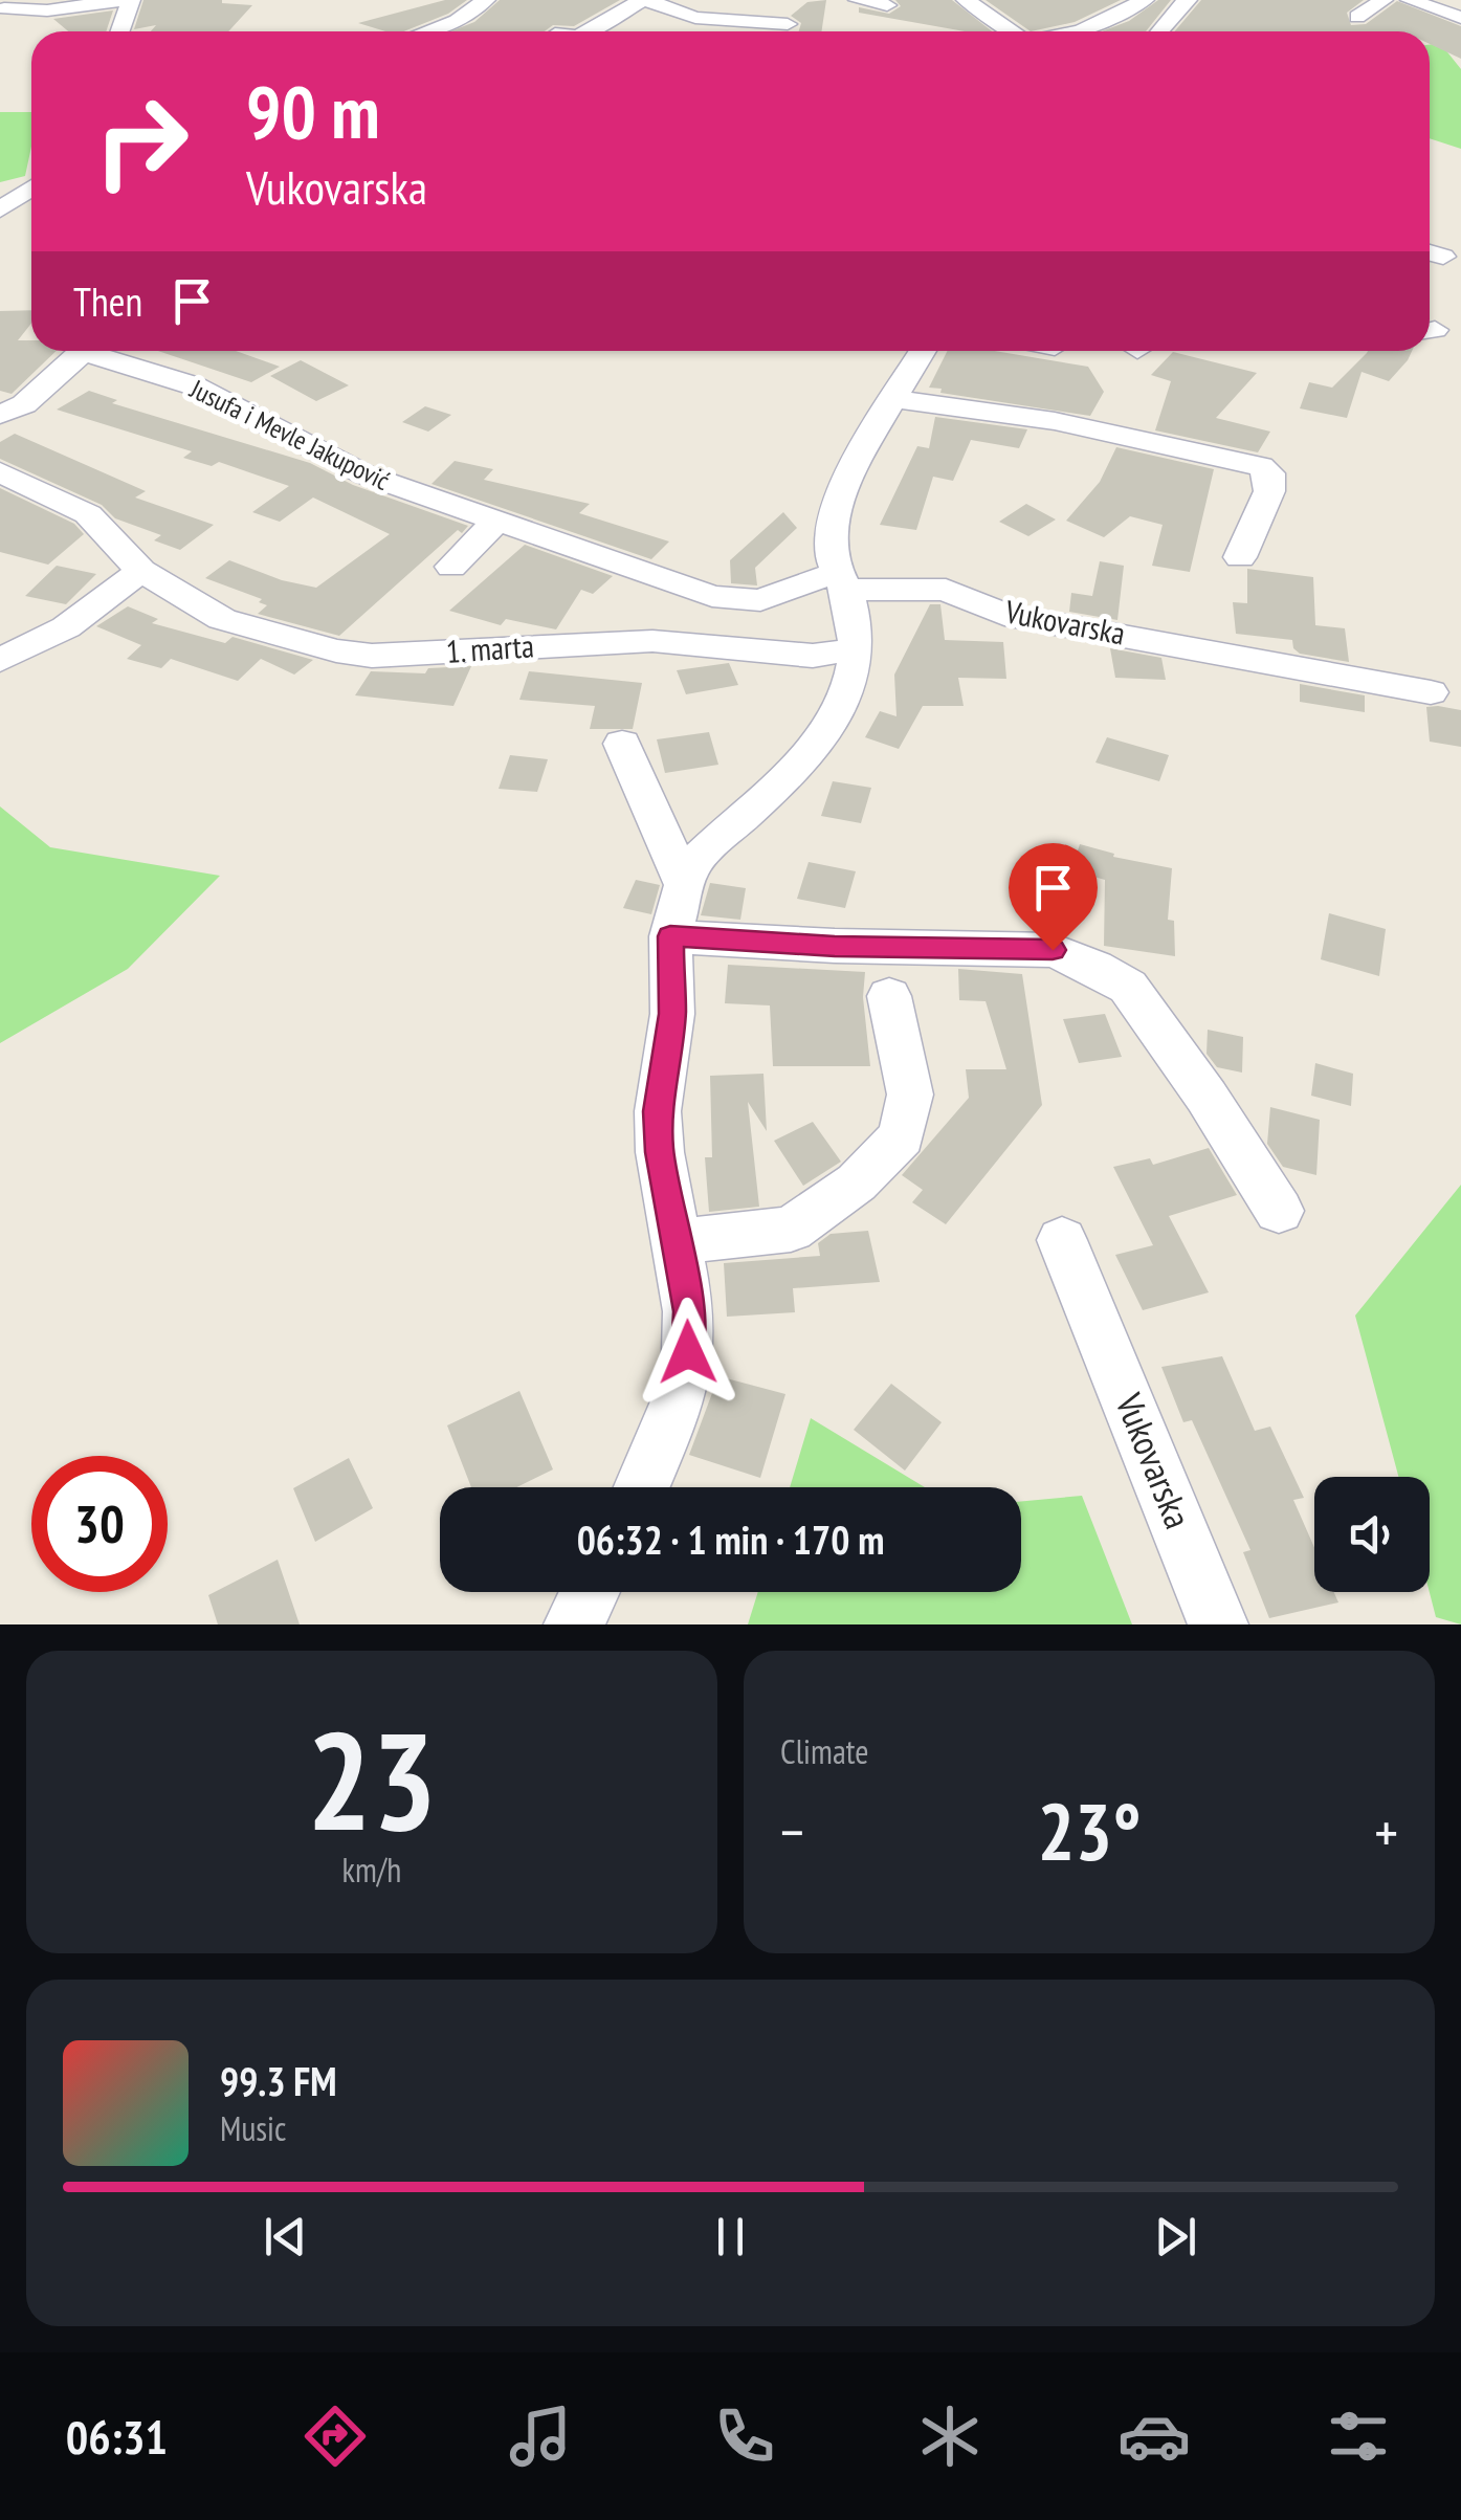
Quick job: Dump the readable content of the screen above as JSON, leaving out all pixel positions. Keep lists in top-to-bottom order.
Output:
{
  "streets": {
    "street": ["Jusufa i Mevle Jakupović", "Vukovarska", "1. marta"]
  },
  "crossings": [
    ["Jusufa i Mevle Jakupović", "Vukovarska"]
  ],
  "page": {
    "turn": ["90 m", "Vukovarska"],
    "then": "Then",
    "limit": "30",
    "trip": "06:32 · 1 min · 170 m",
    "tile": [
      ["23", "km/h"],
      "Climate"
    ],
    "heat": ["−", "23°", "+"],
    "song": ["99.3 FM", "Music"],
    "tabs": "06:31"
  }
}
